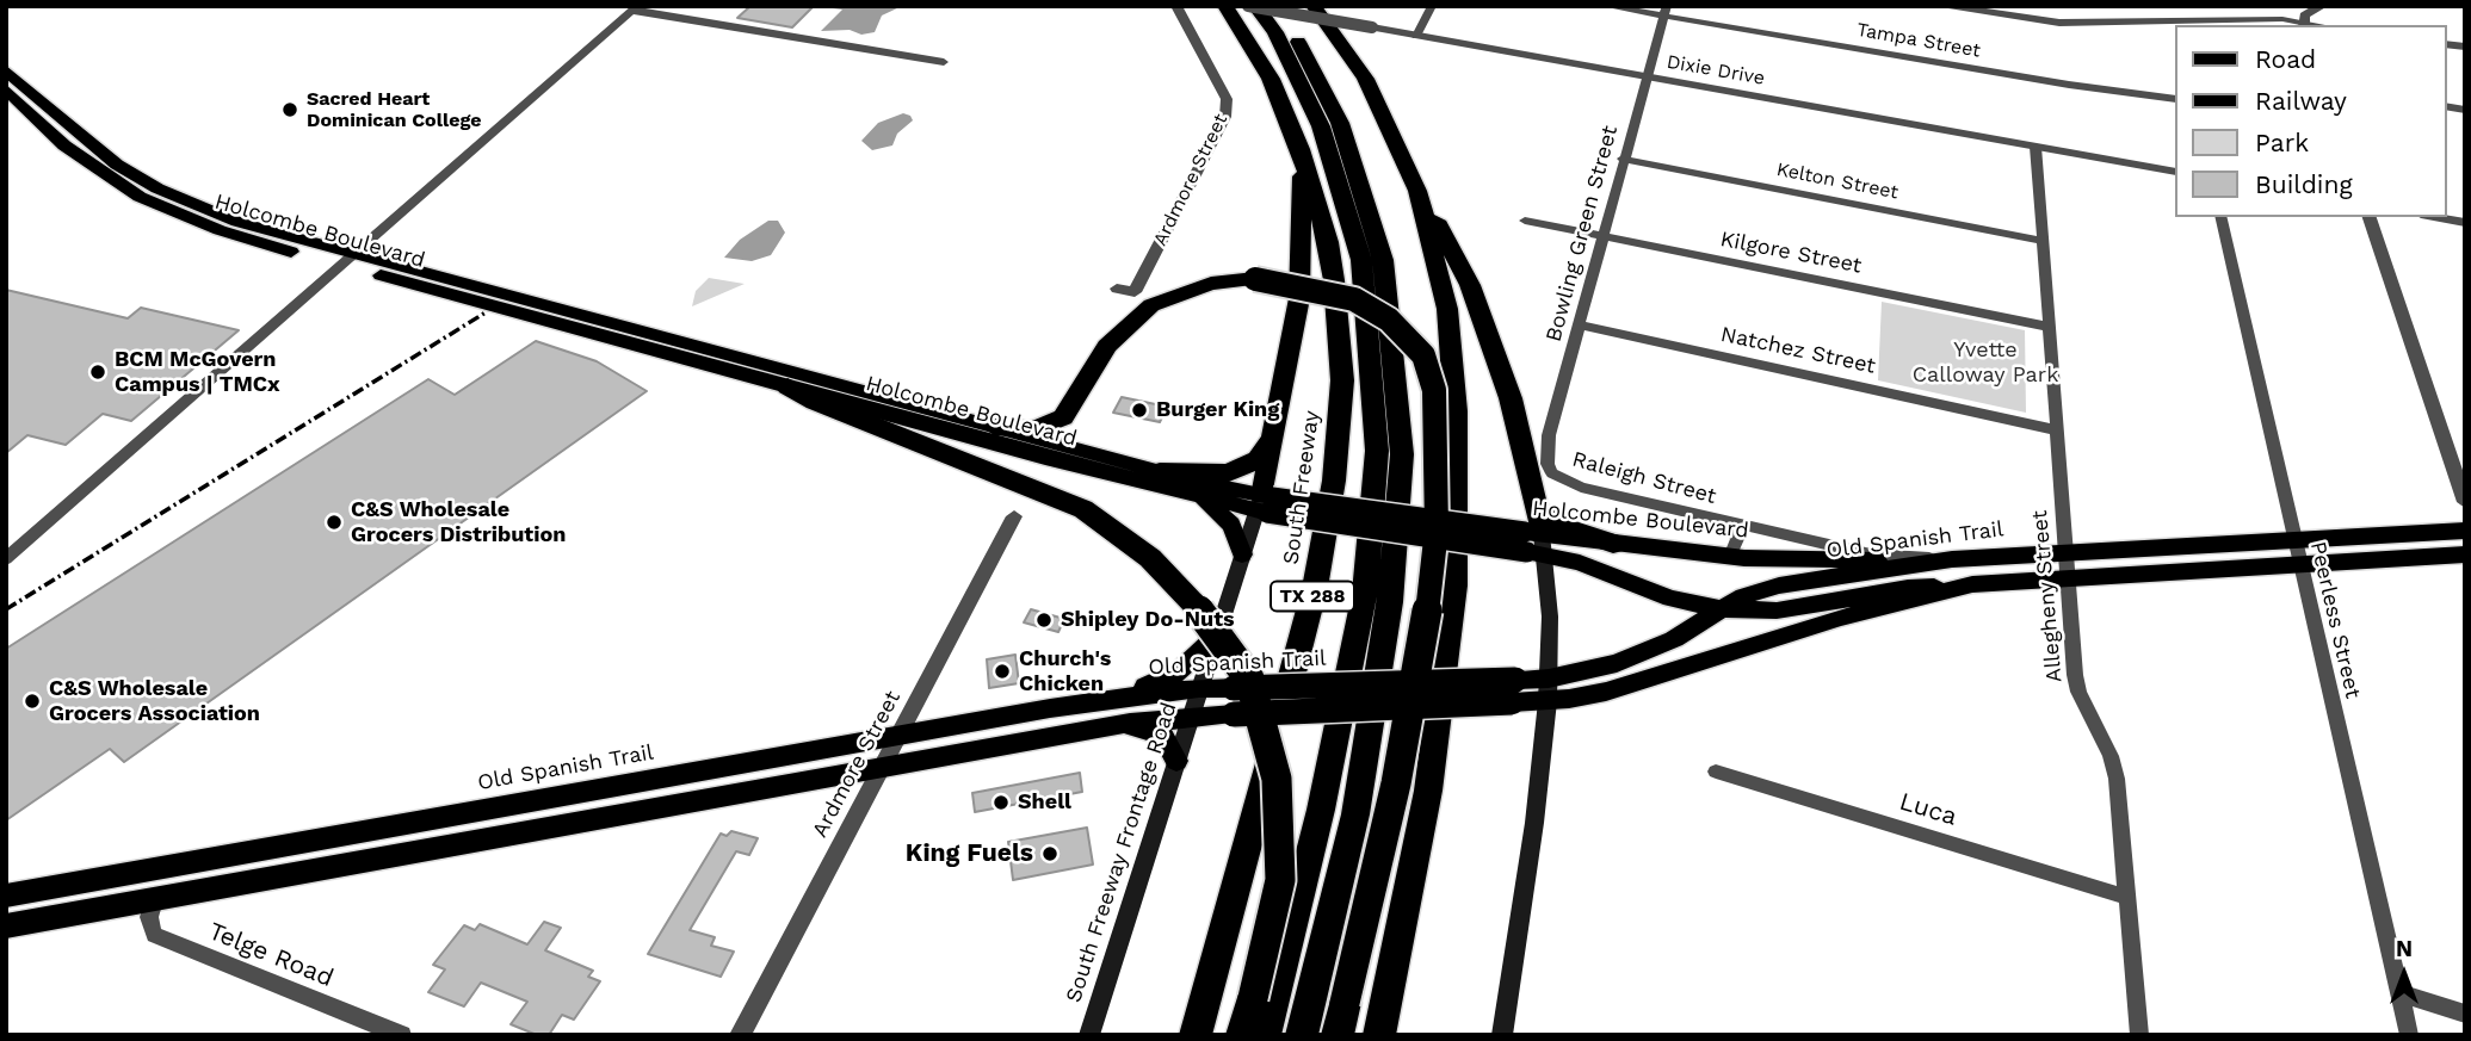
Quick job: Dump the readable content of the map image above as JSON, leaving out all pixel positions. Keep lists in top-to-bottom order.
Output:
{
  "streets": {
    "highway": ["South Freeway", "TX 288"],
    "main road": ["Holcombe Boulevard", "Old Spanish Trail", "South Freeway Frontage Road"],
    "street": [
      "Tampa Street",
      "Dixie Drive",
      "Ardmore Street",
      "Kelton Street",
      "Bowling Green Street",
      "Kilgore Street",
      "Natchez Street",
      "Raleigh Street",
      "Allegheny Street",
      "Peerless Street",
      "Luca",
      "Telge Road"
    ]
  },
  "crossings": [
    ["Tampa Street", "Bowling Green Street"],
    ["Dixie Drive", "Bowling Green Street"],
    ["Dixie Drive", "Allegheny Street"],
    ["Ardmore Street", "Old Spanish Trail"],
    ["Kelton Street", "Bowling Green Street"],
    ["Kelton Street", "Allegheny Street"],
    ["Holcombe Boulevard", "Raleigh Street"],
    ["Holcombe Boulevard", "Old Spanish Trail"],
    ["Holcombe Boulevard", "South Freeway Frontage Road"],
    ["Bowling Green Street", "Kilgore Street"],
    ["Bowling Green Street", "Natchez Street"],
    ["Bowling Green Street", "Raleigh Street"],
    ["Kilgore Street", "Allegheny Street"],
    ["Natchez Street", "Allegheny Street"],
    ["Raleigh Street", "Old Spanish Trail"],
    ["Old Spanish Trail", "Allegheny Street"],
    ["Old Spanish Trail", "Peerless Street"],
    ["Old Spanish Trail", "South Freeway Frontage Road"],
    ["Old Spanish Trail", "Telge Road"],
    ["Allegheny Street", "Luca"]
  ],
  "parks": ["Yvette Calloway Park"],
  "places": [
    "Sacred Heart Dominican College",
    "BCM McGovern Campus | TMCx",
    "Burger King",
    "C&S Wholesale Grocers Distribution",
    "Shipley Do-Nuts",
    "Church's Chicken",
    "C&S Wholesale Grocers Association",
    "Shell",
    "King Fuels"
  ],
  "legend": [
    "Road",
    "Railway",
    "Park",
    "Building"
  ],
  "north": "top"
}
